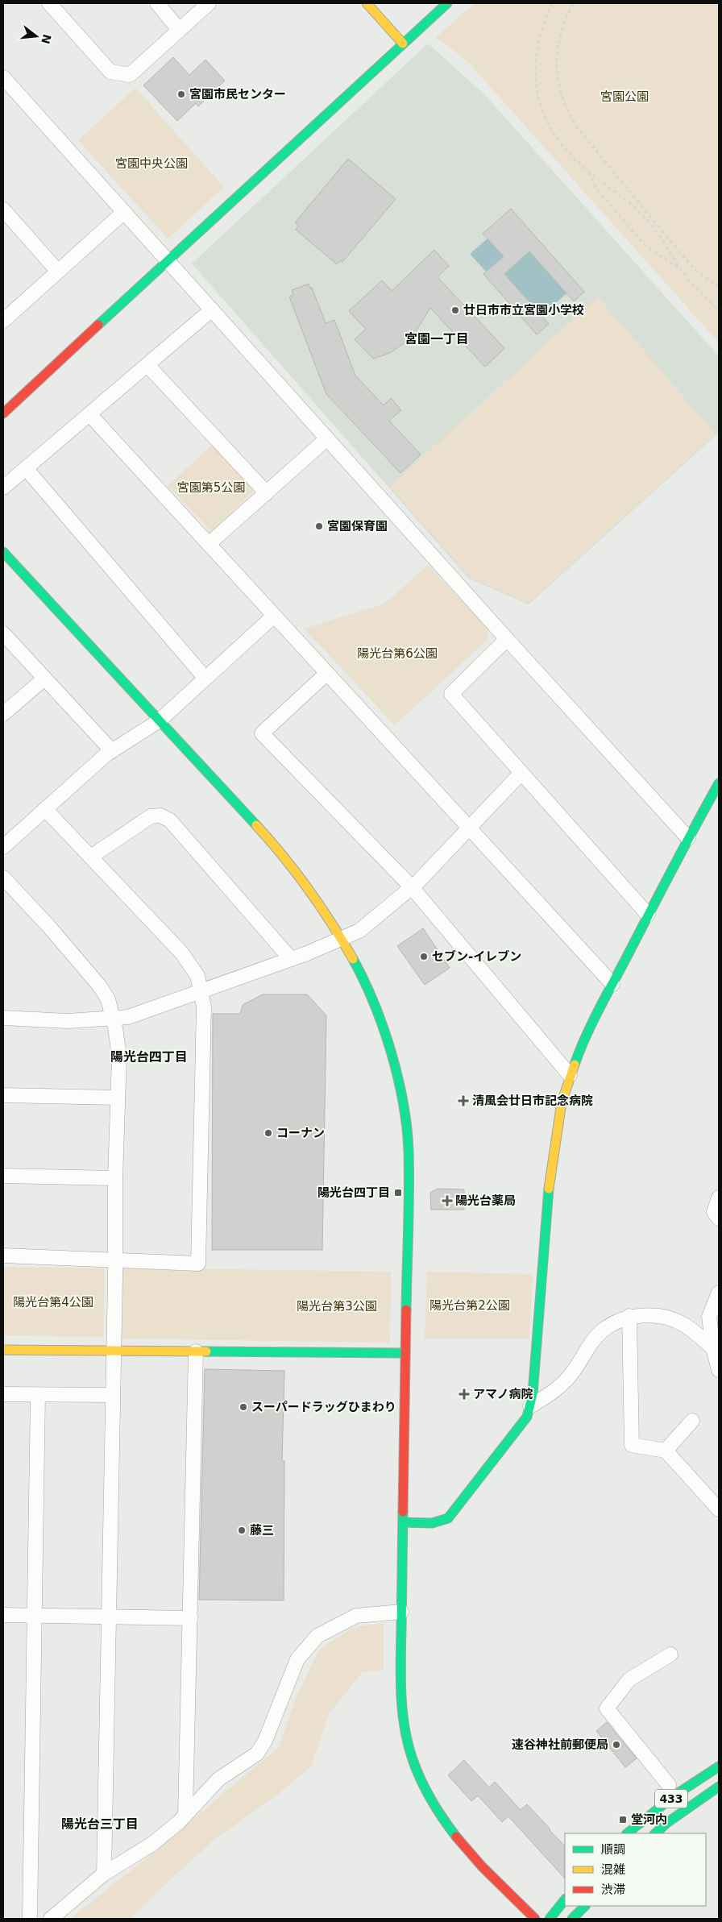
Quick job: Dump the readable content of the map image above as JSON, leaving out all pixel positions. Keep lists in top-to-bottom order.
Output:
{
  "streets": {
    "main road": ["433"]
  },
  "districts": ["宮園一丁目", "陽光台四丁目", "陽光台三丁目"],
  "parks": [
    "宮園公園",
    "宮園中央公園",
    "宮園第5公園",
    "陽光台第6公園",
    "陽光台第4公園",
    "陽光台第2公園",
    "陽光台第3公園"
  ],
  "places": {
    "other": [
      "宮園市民センター",
      "廿日市市立宮園小学校",
      "宮園保育園",
      "セブン-イレブン",
      "コーナン",
      "スーパードラッグひまわり",
      "藤三",
      "速谷神社前郵便局"
    ],
    "health": ["清風会廿日市記念病院", "陽光台薬局", "アマノ病院"],
    "transit": ["陽光台四丁目", "堂河内"]
  },
  "legend": ["順調", "混雑", "渋滞"],
  "north": "right"
}
